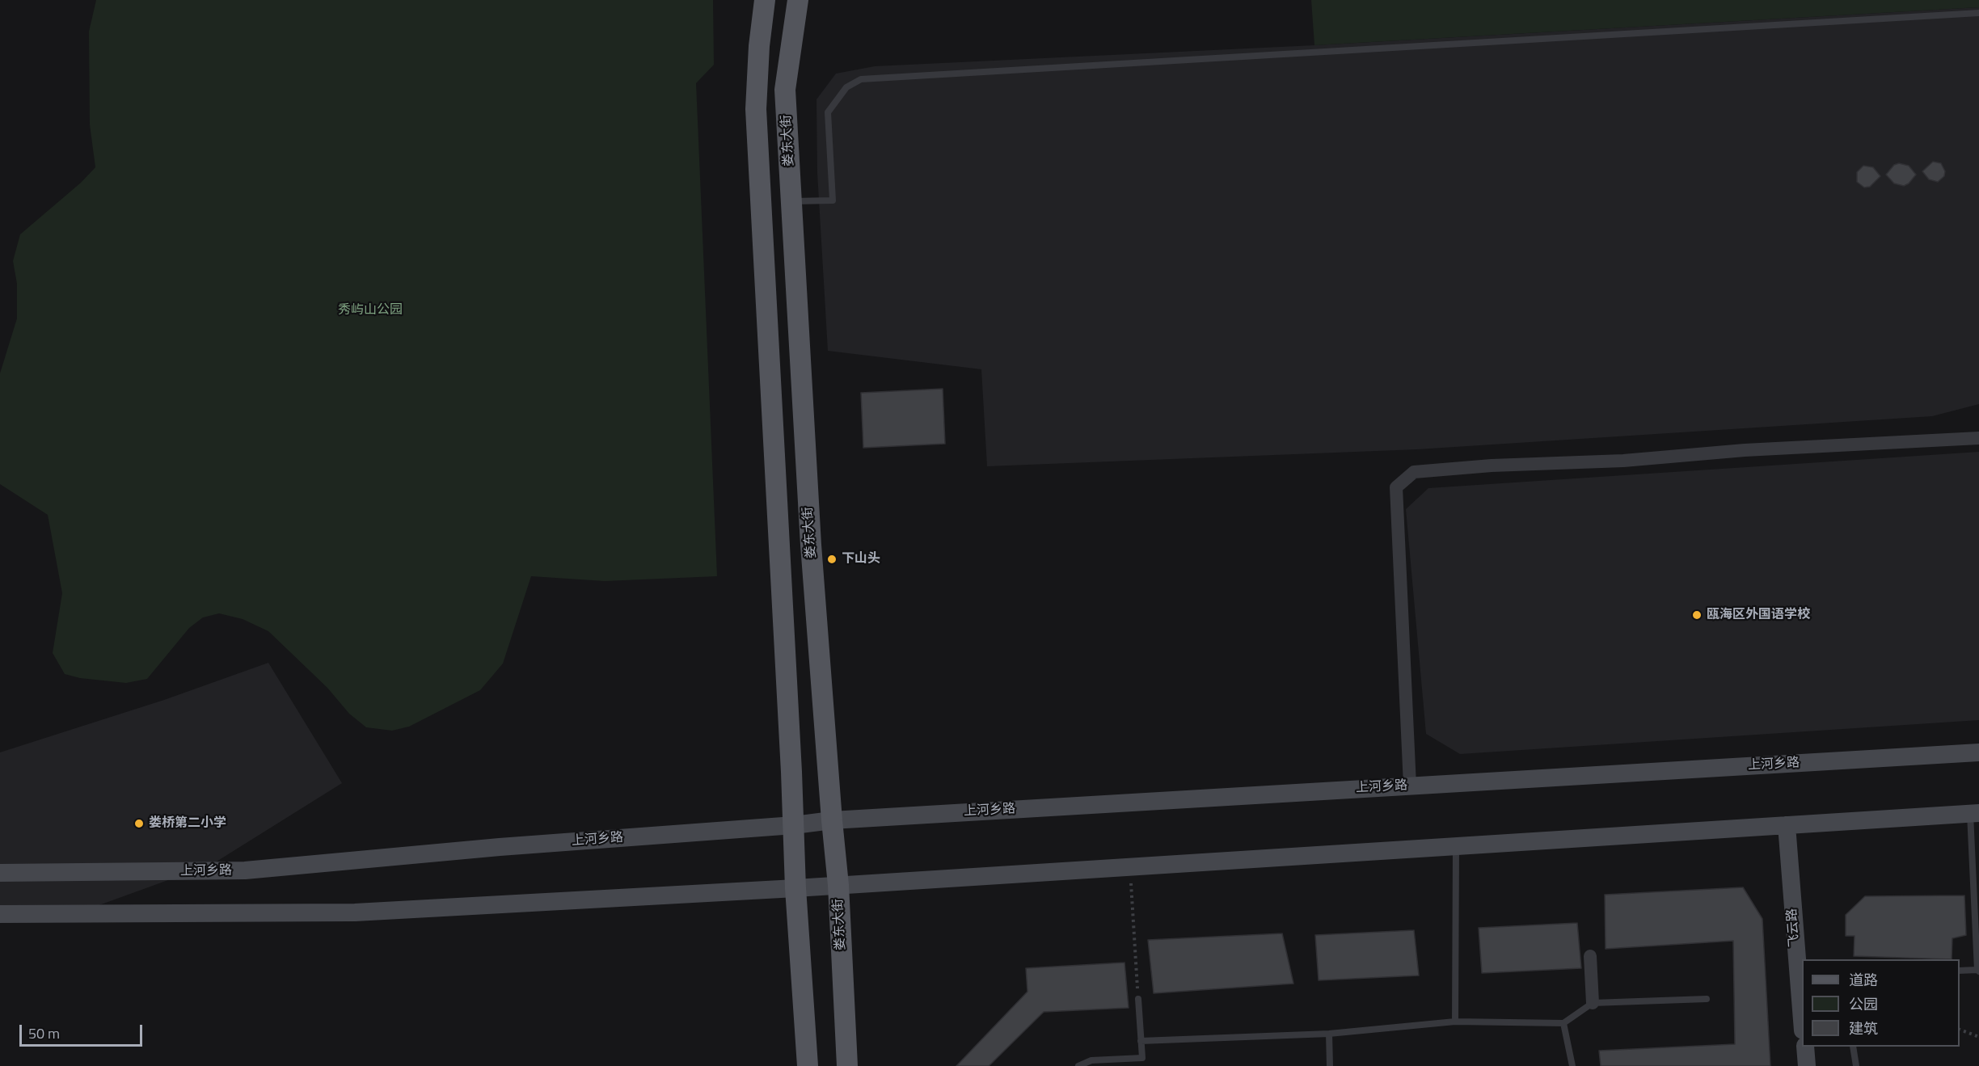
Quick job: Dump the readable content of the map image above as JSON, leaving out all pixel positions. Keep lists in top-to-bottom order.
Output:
{
  "streets": {
    "main road": ["娄东大街", "上河乡路", "飞云路"]
  },
  "crossings": [
    ["娄东大街", "上河乡路"]
  ],
  "parks": ["秀屿山公园"],
  "places": ["下山头", "瓯海区外国语学校", "娄桥第二小学"],
  "legend": ["道路", "公园", "建筑"],
  "scale_bar": "50 m"
}
